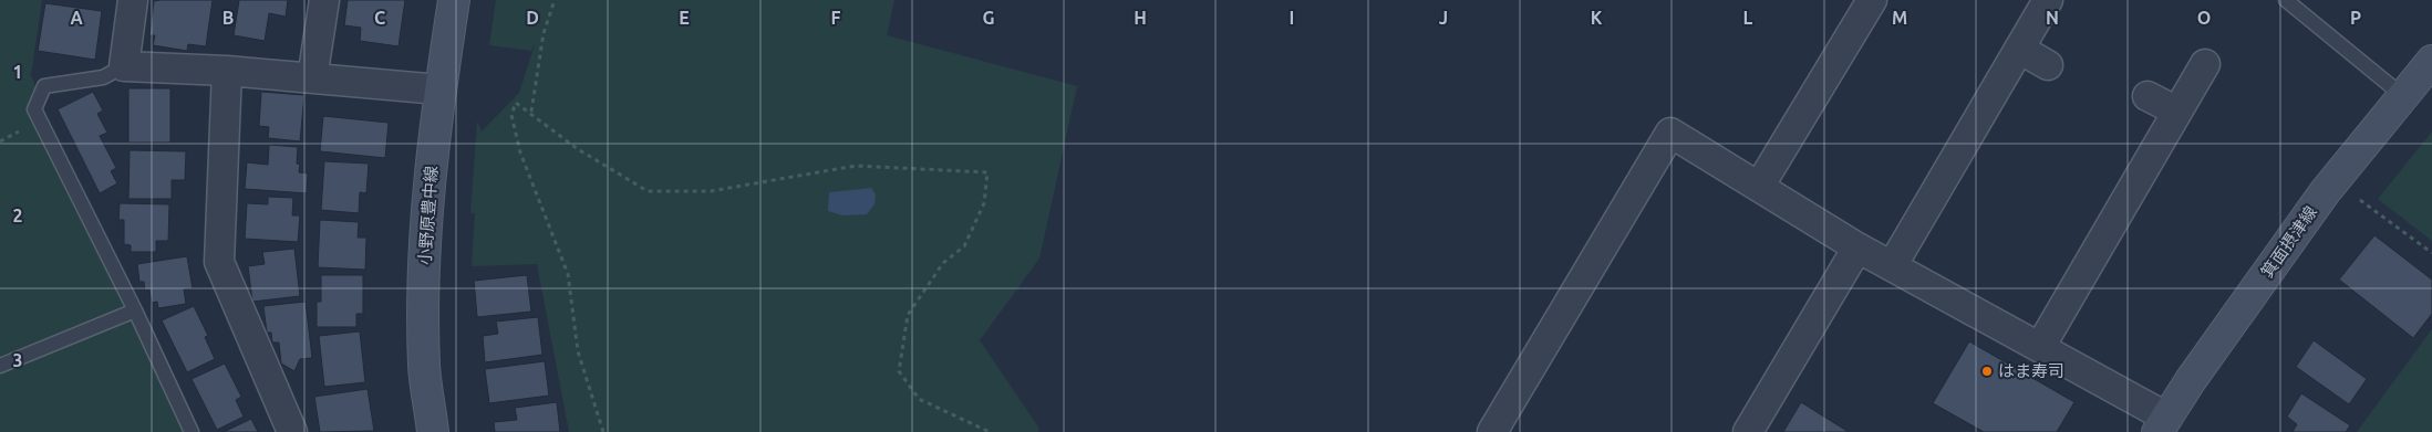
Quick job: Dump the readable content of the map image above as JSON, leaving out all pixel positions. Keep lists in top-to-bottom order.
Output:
{
  "streets": {
    "main road": ["小野原豊中線", "箕面摂津線"]
  },
  "places": ["はま寿司"],
  "grid": {
    "columns": [
      "A",
      "B",
      "C",
      "D",
      "E",
      "F",
      "G",
      "H",
      "I",
      "J",
      "K",
      "L",
      "M",
      "N",
      "O",
      "P"
    ],
    "rows": ["1", "2", "3"]
  }
}
